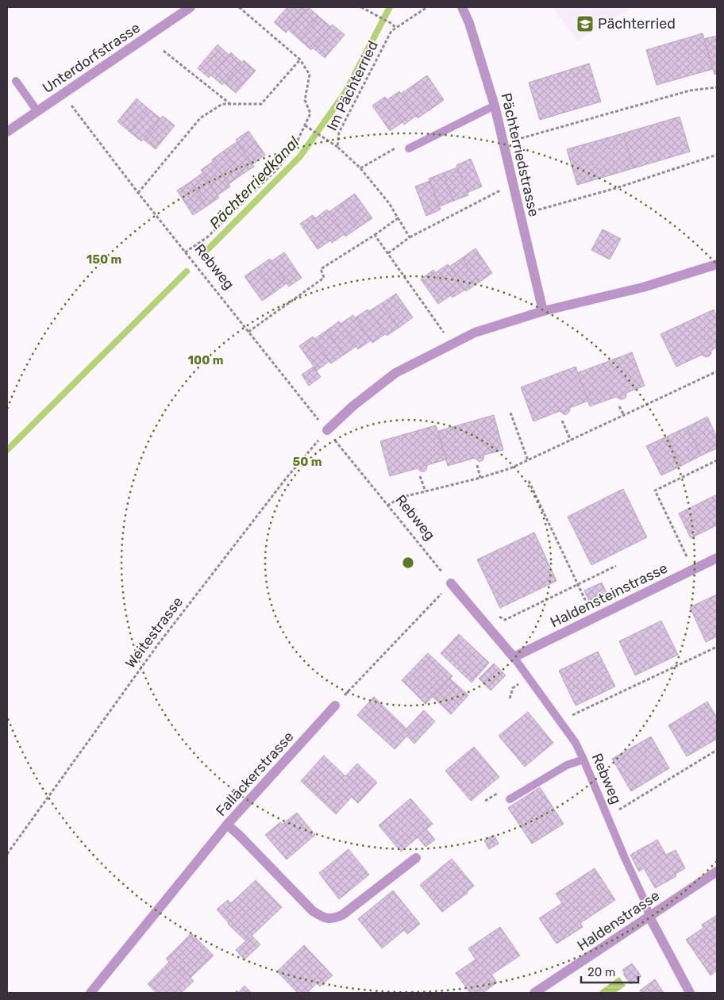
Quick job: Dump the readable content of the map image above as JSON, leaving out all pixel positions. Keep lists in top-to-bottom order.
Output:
{
  "streets": {
    "street": [
      "Unterdorfstrasse",
      "Pächterriedstrasse",
      "Rebweg",
      "Haldensteinstrasse",
      "Falläckerstrasse",
      "Haldenstrasse"
    ],
    "path": ["Im Pächterried", "Weitestrasse"]
  },
  "crossings": [
    ["Unterdorfstrasse", "Rebweg"],
    ["Rebweg", "Haldensteinstrasse"],
    ["Rebweg", "Weitestrasse"],
    ["Rebweg", "Haldenstrasse"]
  ],
  "water": ["Pächterriedkanal"],
  "places": {
    "school or university": ["Pächterried"]
  },
  "scale_bar": "20 m",
  "rings": ["150 m", "100 m", "50 m"]
}
